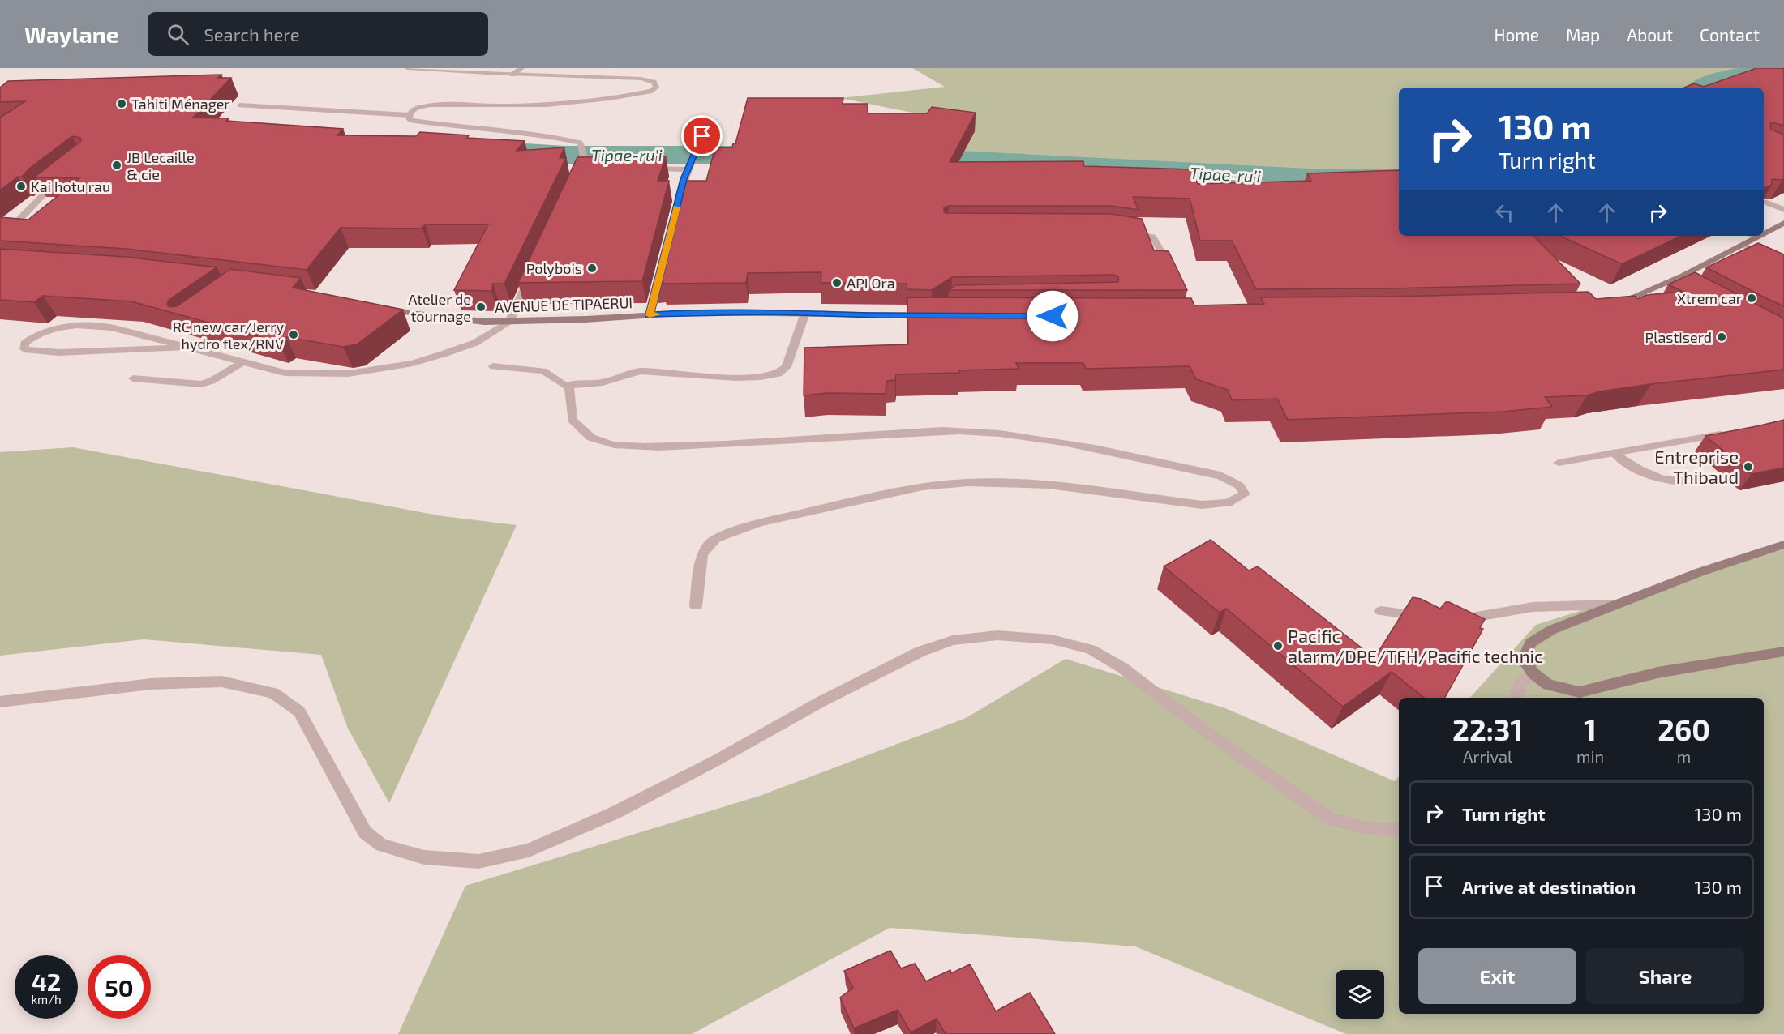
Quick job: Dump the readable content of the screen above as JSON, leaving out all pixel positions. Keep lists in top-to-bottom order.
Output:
{
  "streets": {
    "main road": ["AVENUE DE TIPAERUI"]
  },
  "water": ["Tipae-ru’i"],
  "places": [
    "Tahiti Ménager",
    "JB Lecaille & cie",
    "Kai hotu rau",
    "Polybois",
    "API Ora",
    "Xtrem car",
    "Atelier de tournage",
    "RC new car/Jerry hydro flex/RNV",
    "Plastiserd",
    "Entreprise Thibaud",
    "Pacific alarm/DPE/TFH/Pacific technic"
  ],
  "page": {
    "header": "Waylane",
    "search": "Search here",
    "nav": [
      "Home",
      "Map",
      "About",
      "Contact"
    ],
    "turn": ["130 m", "Turn right"],
    "eta": [
      "22:31",
      "Arrival",
      "1",
      "min",
      "260",
      "m"
    ],
    "list": [
      {
        "name": "Turn right",
        "value": "130 m"
      },
      {
        "name": "Arrive at destination",
        "value": "130 m"
      }
    ],
    "buttons": ["Exit", "Share"],
    "speed": "42 km/h",
    "limit": "50"
  }
}
